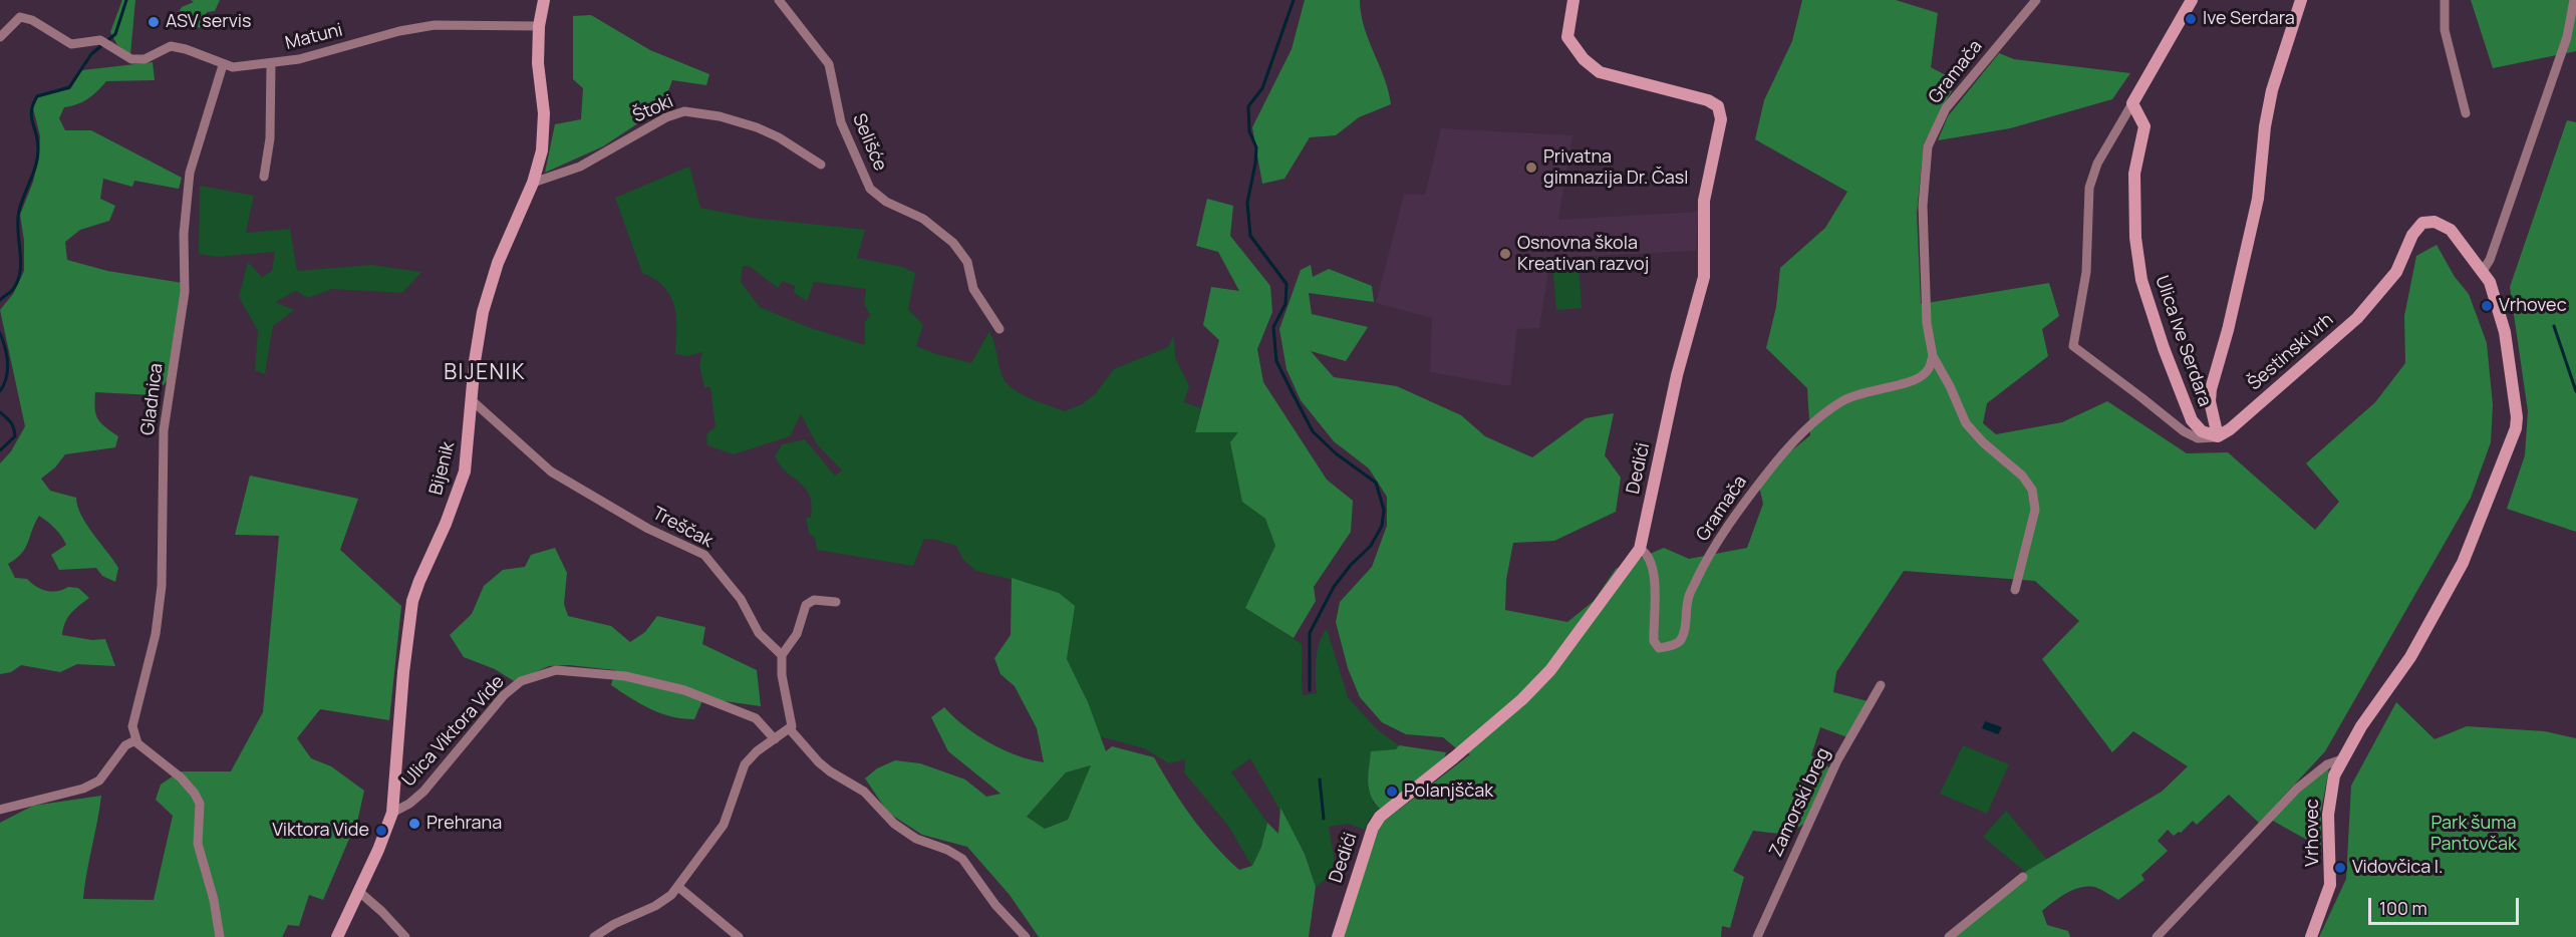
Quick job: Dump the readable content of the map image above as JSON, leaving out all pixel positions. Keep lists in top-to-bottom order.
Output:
{
  "streets": {
    "street": [
      "Matuni",
      "Gramača",
      "Štoki",
      "Selišće",
      "Ulica Ive Serdara",
      "Šestinski vrh",
      "Gladnica",
      "Bijenik",
      "Dedići",
      "Treščak",
      "Ulica Viktora Vide",
      "Zamorski breg",
      "Vrhovec"
    ]
  },
  "crossings": [
    ["Matuni", "Gladnica"],
    ["Matuni", "Bijenik"],
    ["Gramača", "Dedići"],
    ["Štoki", "Bijenik"],
    ["Ulica Ive Serdara", "Šestinski vrh"],
    ["Šestinski vrh", "Vrhovec"],
    ["Bijenik", "Treščak"],
    ["Bijenik", "Ulica Viktora Vide"]
  ],
  "districts": ["BIJENIK"],
  "parks": ["Park šuma Pantovčak"],
  "places": [
    "Ive Serdara",
    "ASV servis",
    "Privatna gimnazija Dr. Časl",
    "Osnovna škola Kreativan razvoj",
    "Vrhovec",
    "Polanjščak",
    "Prehrana",
    "Viktora Vide",
    "Vidovčica I."
  ],
  "scale_bar": "100 m"
}
